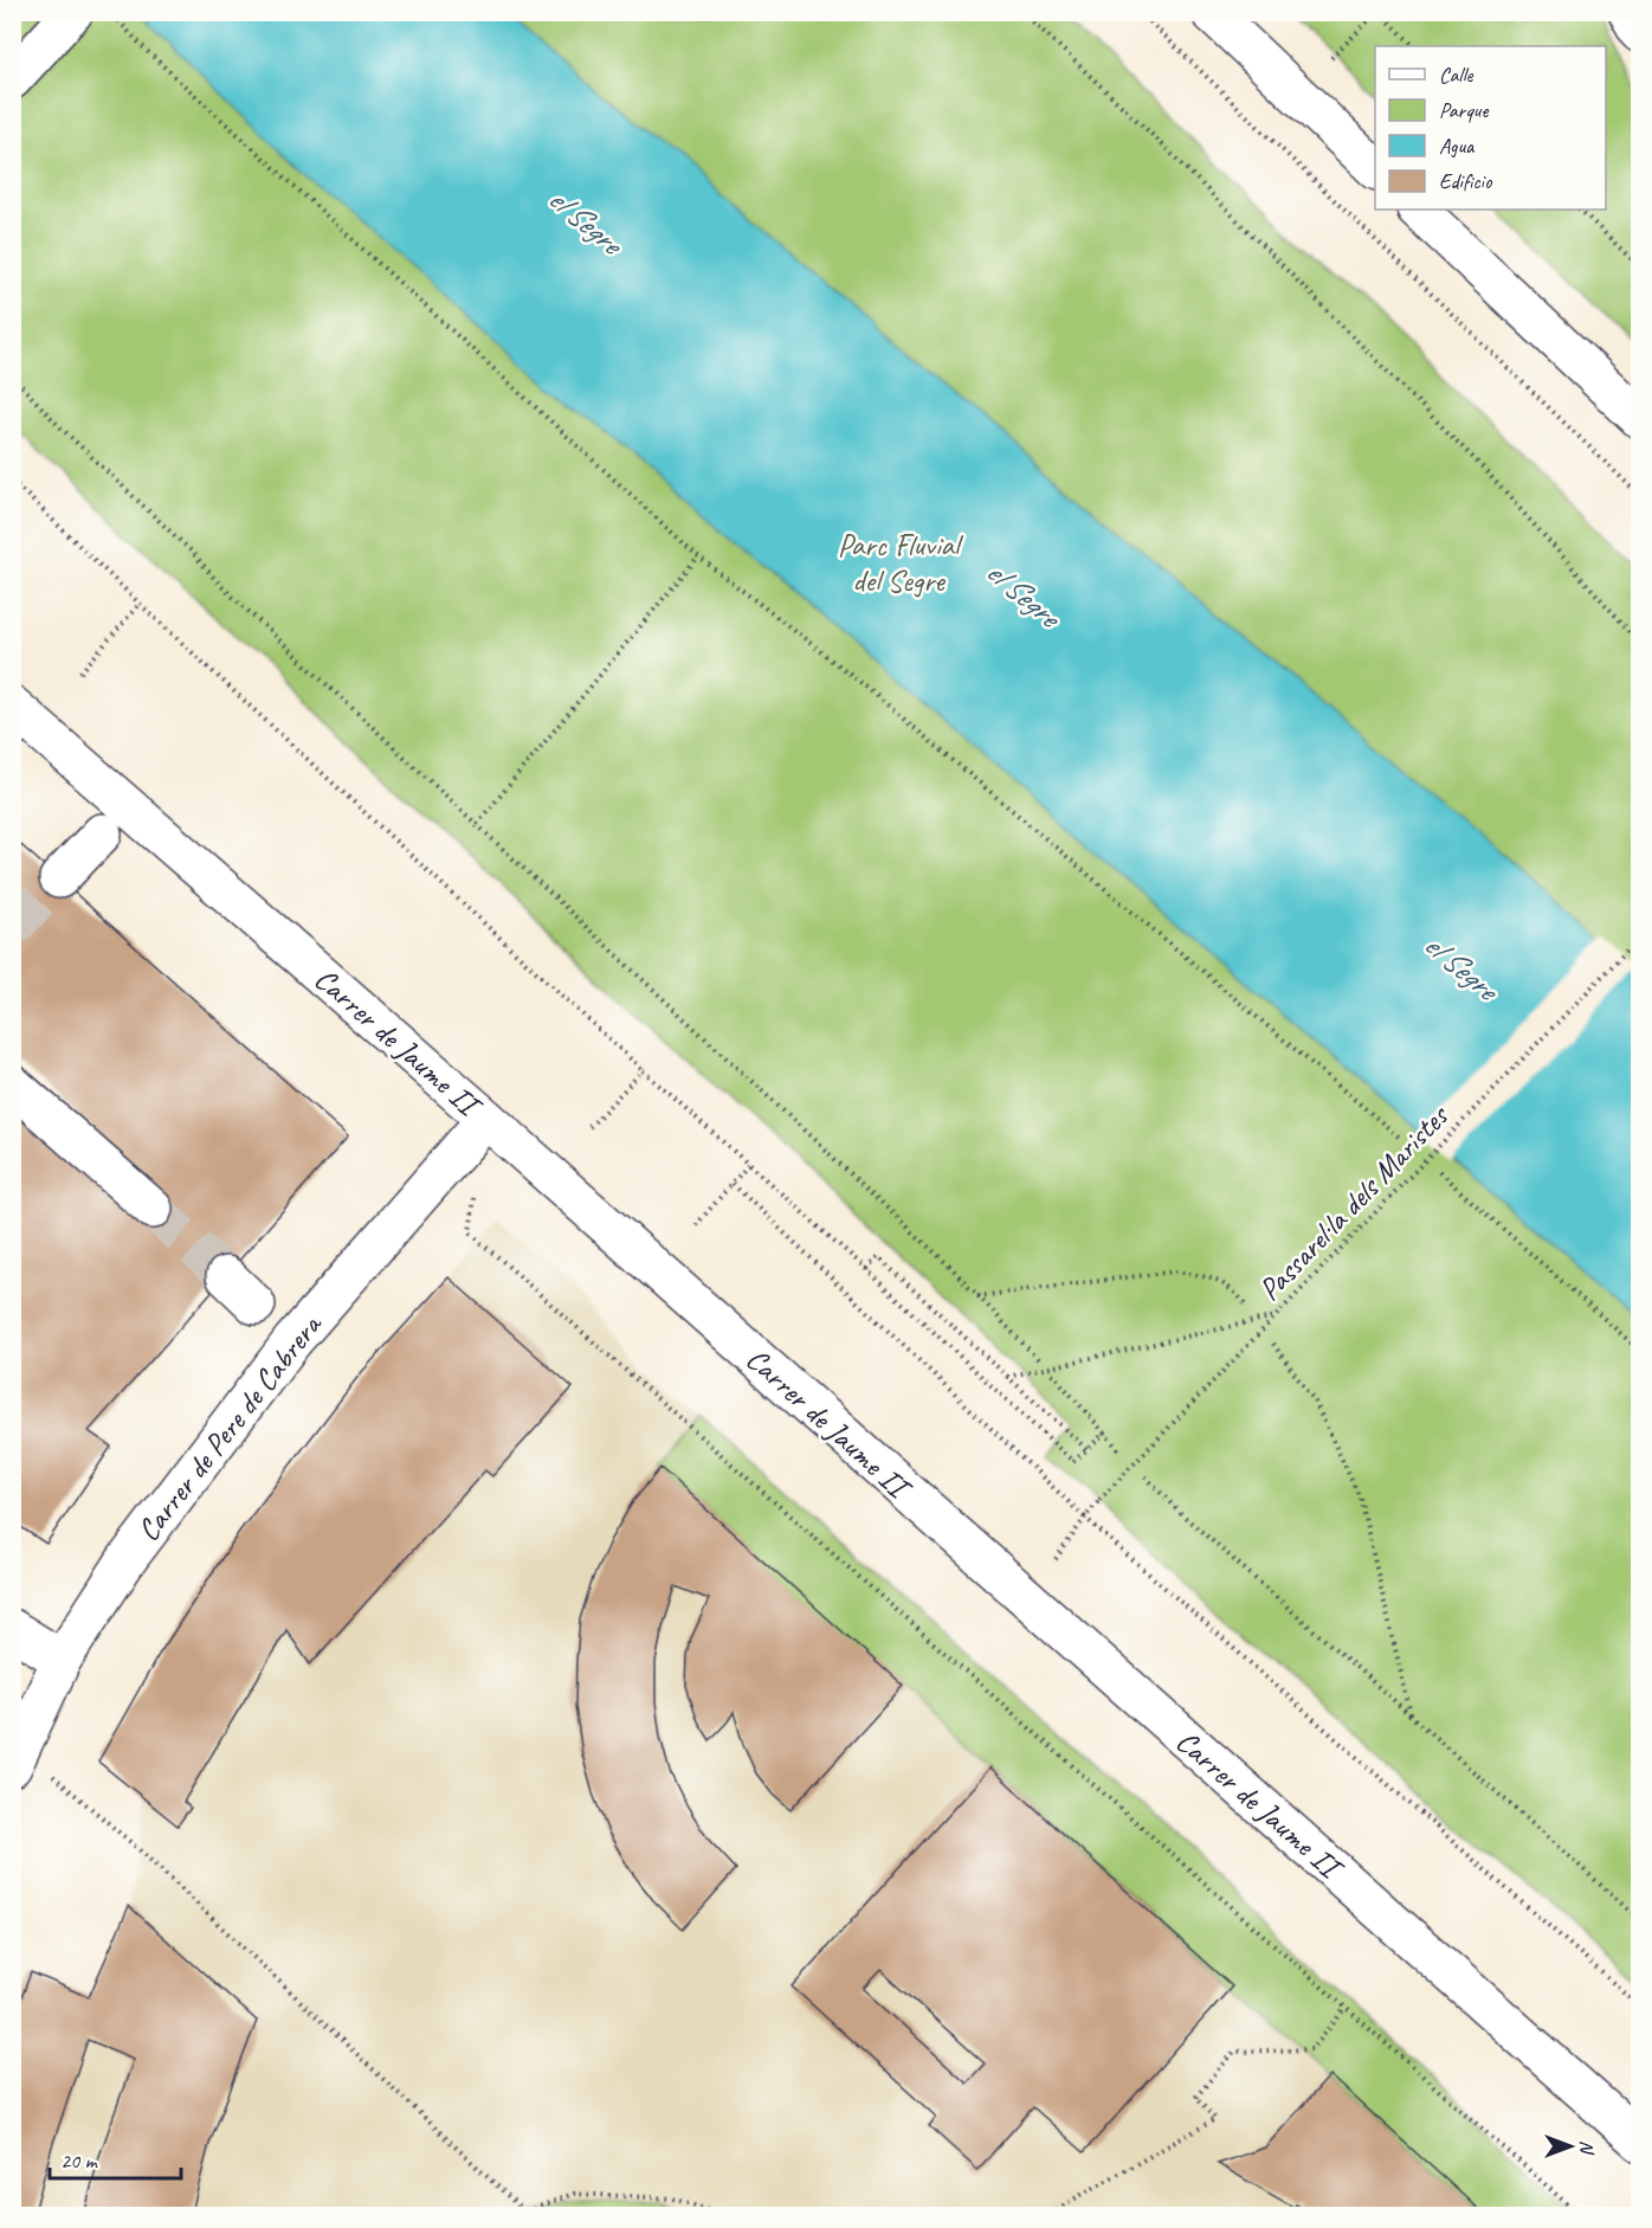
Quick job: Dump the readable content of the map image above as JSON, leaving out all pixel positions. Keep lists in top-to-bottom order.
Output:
{
  "streets": {
    "street": ["Carrer de Jaume II", "Carrer de Pere de Cabrera"],
    "path": ["Passarel·la dels Maristes"]
  },
  "crossings": [
    ["Carrer de Jaume II", "Carrer de Pere de Cabrera"]
  ],
  "water": ["el Segre"],
  "parks": ["Parc Fluvial del Segre"],
  "legend": [
    "Calle",
    "Parque",
    "Agua",
    "Edificio"
  ],
  "scale_bar": "20 m",
  "north": "right"
}
